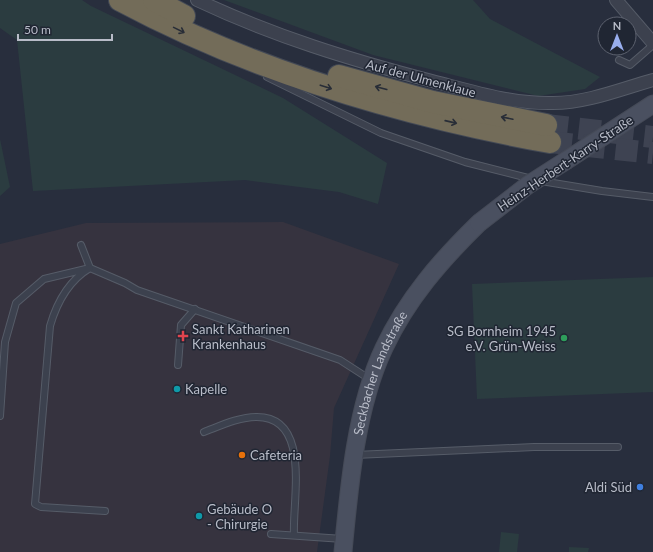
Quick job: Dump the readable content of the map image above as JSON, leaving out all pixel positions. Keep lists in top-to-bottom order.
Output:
{
  "streets": {
    "main road": ["Heinz-Herbert-Karry-Straße", "Seckbacher Landstraße"],
    "street": ["Auf der Ulmenklaue"]
  },
  "crossings": [
    ["Heinz-Herbert-Karry-Straße", "Seckbacher Landstraße"]
  ],
  "places": {
    "health": ["Sankt Katharinen Krankenhaus"],
    "other": [
      "SG Bornheim 1945 e.V. Grün-Weiss",
      "Kapelle",
      "Cafeteria",
      "Aldi Süd",
      "Gebäude O - Chirurgie"
    ]
  },
  "scale_bar": "50 m",
  "north": "top"
}
